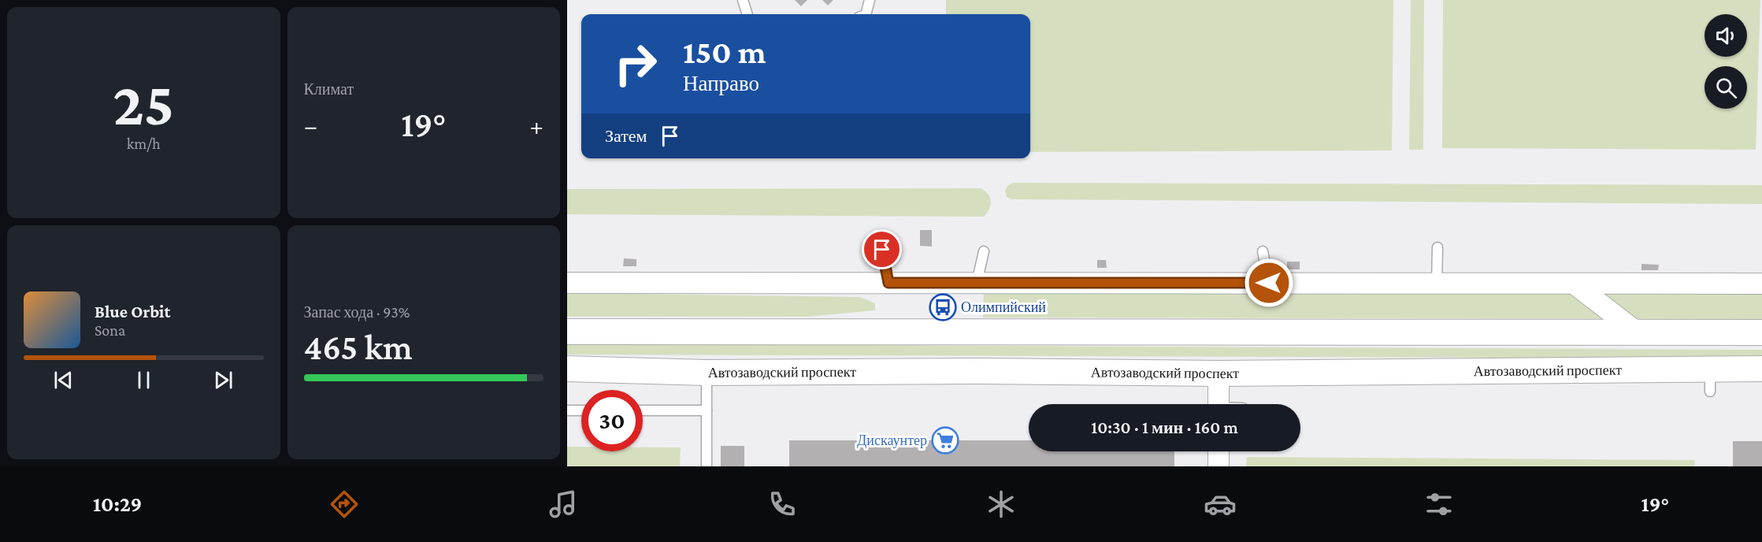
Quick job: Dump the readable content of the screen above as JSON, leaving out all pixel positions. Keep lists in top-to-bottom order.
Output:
{
  "streets": {
    "street": ["Автозаводский проспект"]
  },
  "places": {
    "bus stop": ["Олимпийский"],
    "supermarket": ["Дискаунтер"]
  },
  "page": {
    "tile": [
      ["25", "km/h"],
      "Климат",
      ["Запас хода · 93%", "465 km"]
    ],
    "turn": ["150 m", "Направо"],
    "heat": ["−", "19°", "+"],
    "then": "Затем",
    "song": ["Blue Orbit", "Sona"],
    "limit": "30",
    "trip": "10:30 · 1 мин · 160 m",
    "tabs": ["10:29", "19°"]
  }
}
